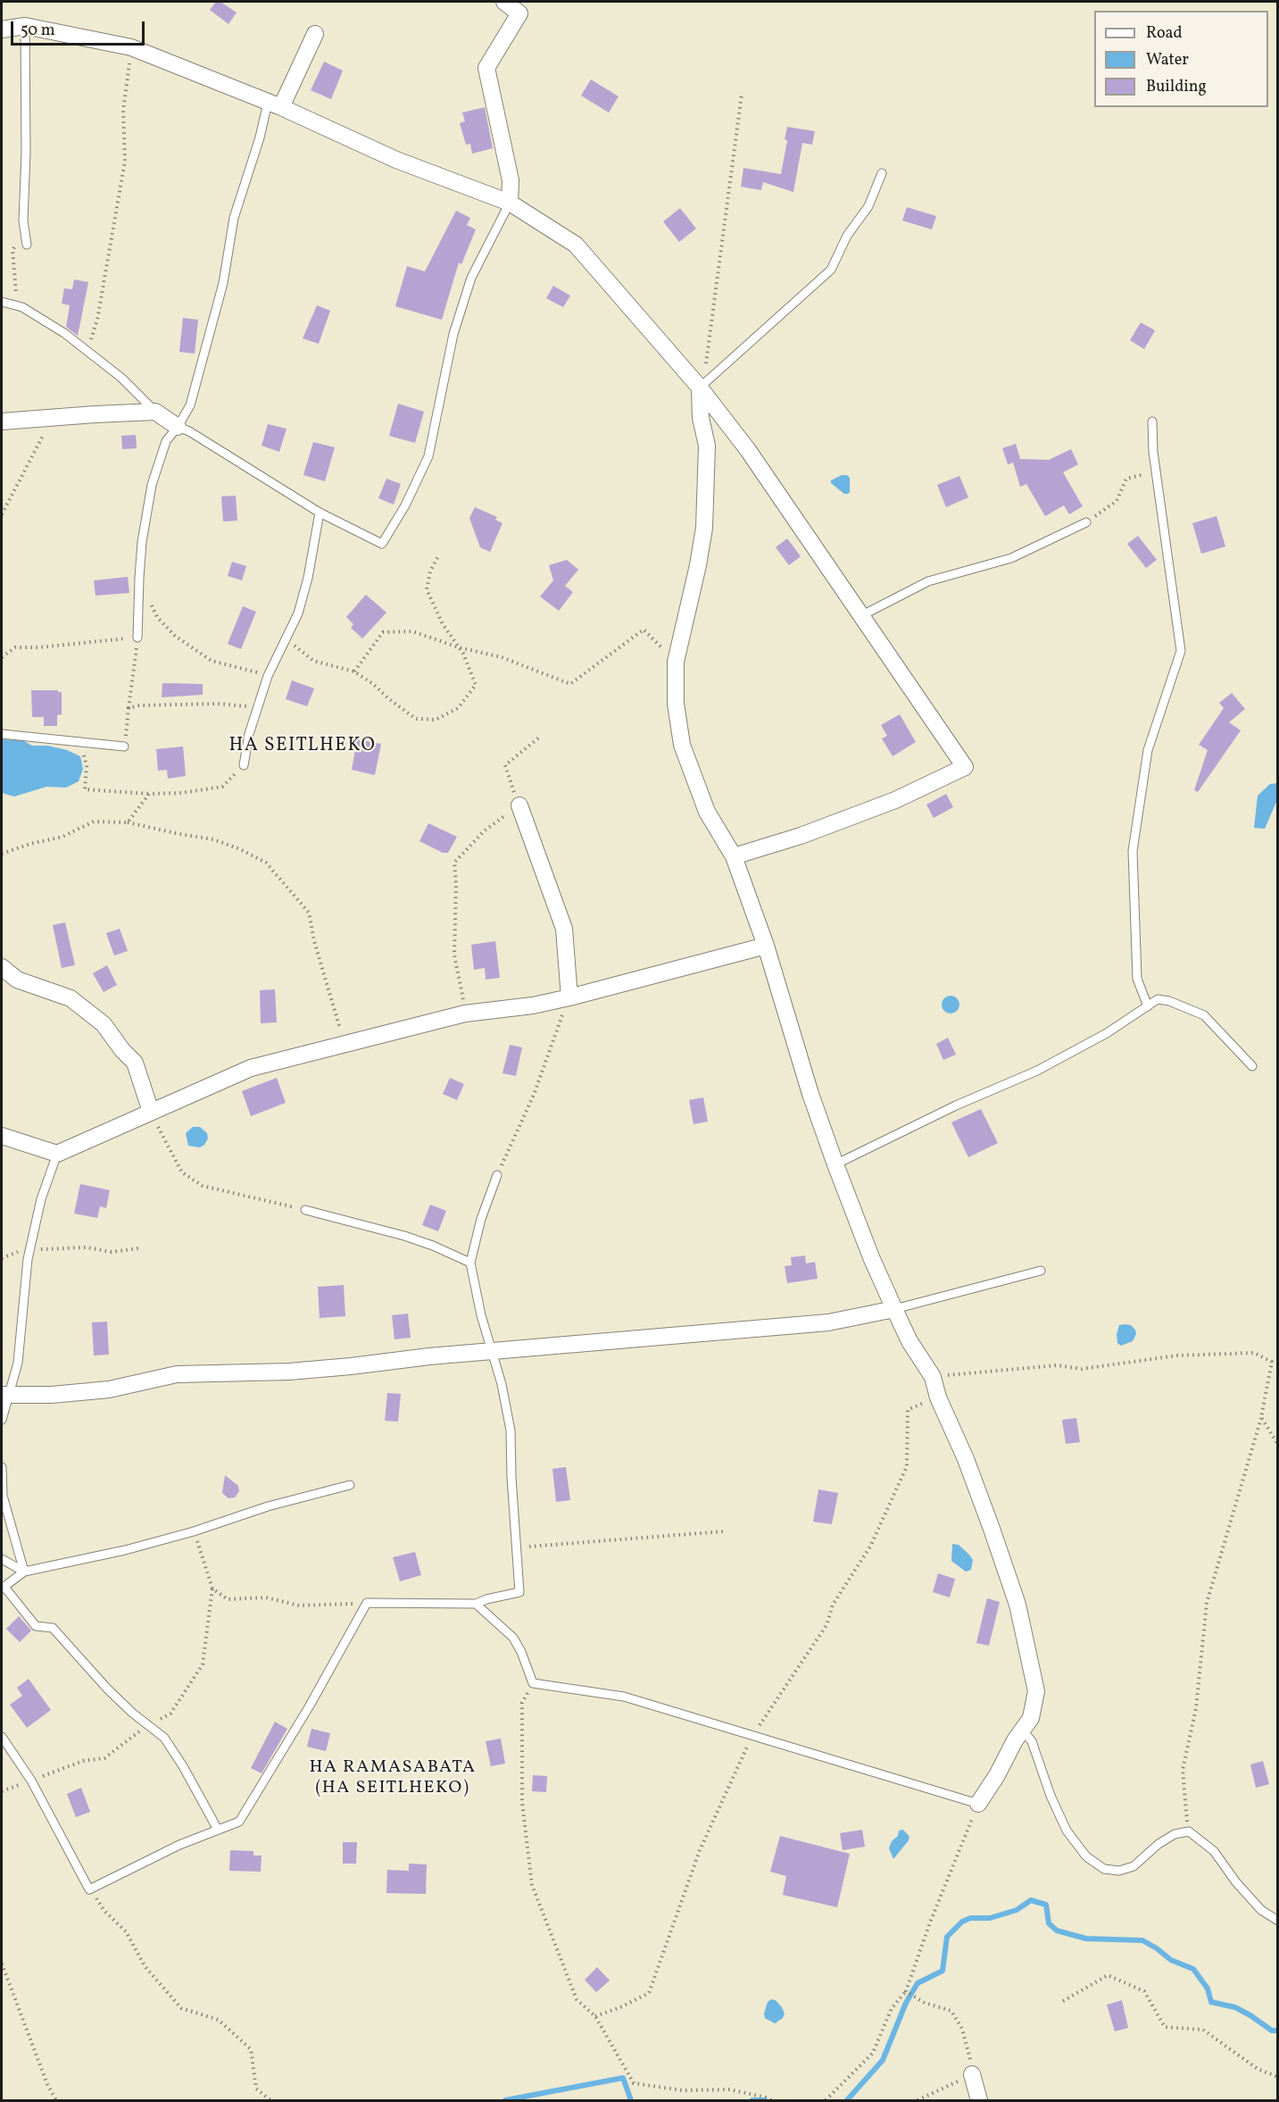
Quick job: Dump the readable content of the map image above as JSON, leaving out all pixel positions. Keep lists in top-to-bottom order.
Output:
{
  "districts": ["HA SEITLHEKO", "HA RAMASABATA (HA SEITLHEKO)"],
  "legend": ["Road", "Water", "Building"],
  "scale_bar": "50 m"
}
